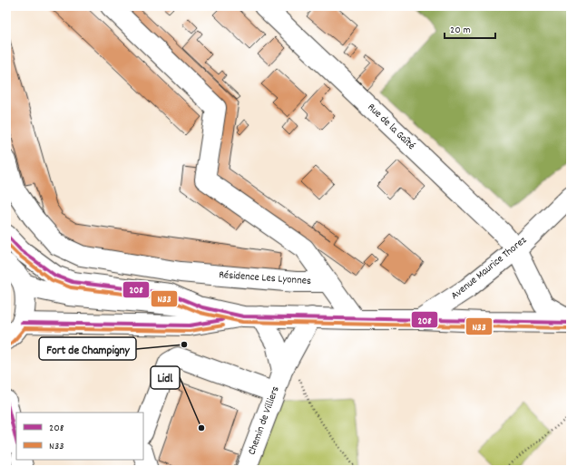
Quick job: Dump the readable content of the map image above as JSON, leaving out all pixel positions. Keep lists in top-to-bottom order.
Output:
{
  "streets": {
    "main road": [
      "Rue de la Gaîté",
      "Avenue Maurice Thorez",
      "Résidence Les Lyonnes",
      "Chemin de Villiers"
    ]
  },
  "crossings": [
    ["Rue de la Gaîté", "Avenue Maurice Thorez"]
  ],
  "places": ["Fort de Champigny", "Lidl"],
  "lines": ["transit line 208", "transit line N33"],
  "legend": ["208", "N33"],
  "scale_bar": "20 m"
}
